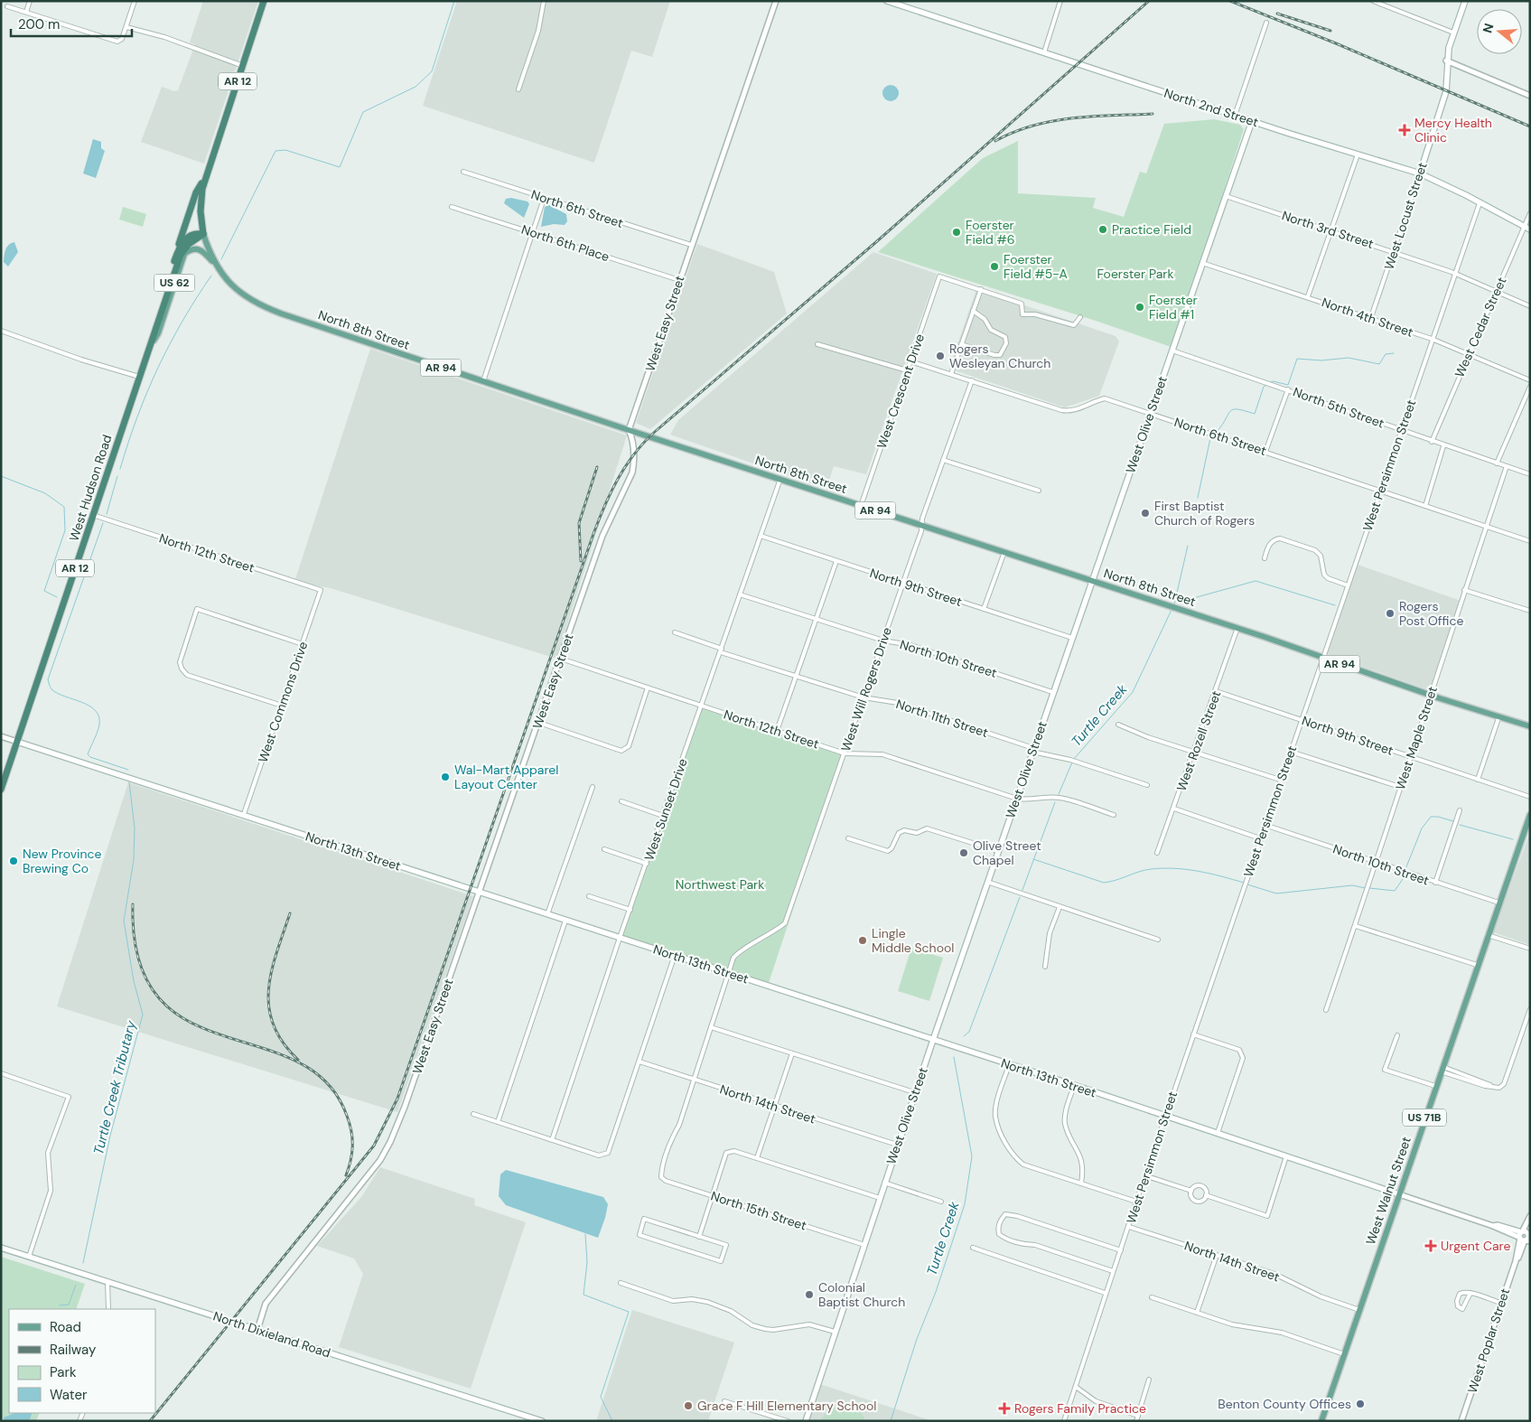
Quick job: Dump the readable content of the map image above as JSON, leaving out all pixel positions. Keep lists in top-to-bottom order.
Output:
{
  "streets": {
    "highway": ["AR 12", "US 62", "West Hudson Road"],
    "main road": [
      "North 2nd Street",
      "West Locust Street",
      "North 8th Street",
      "AR 94",
      "West Olive Street",
      "North 13th Street",
      "US 71B",
      "West Walnut Street",
      "North Dixieland Road"
    ],
    "street": [
      "North 6th Street",
      "North 3rd Street",
      "North 6th Place",
      "North 4th Street",
      "West Easy Street",
      "West Cedar Street",
      "West Crescent Drive",
      "North 5th Street",
      "West Persimmon Street",
      "North 12th Street",
      "North 9th Street",
      "North 10th Street",
      "West Will Rogers Drive",
      "West Commons Drive",
      "North 11th Street",
      "West Maple Street",
      "West Rozell Street",
      "West Sunset Drive",
      "North 14th Street",
      "North 15th Street",
      "West Poplar Street"
    ]
  },
  "crossings": [
    ["AR 12", "North 8th Street"],
    ["AR 12", "West Hudson Road"],
    ["North 2nd Street", "West Locust Street"],
    ["North 2nd Street", "West Cedar Street"],
    ["North 2nd Street", "West Olive Street"],
    ["North 2nd Street", "West Persimmon Street"],
    ["North 6th Street", "West Easy Street"],
    ["North 6th Street", "West Crescent Drive"],
    ["North 6th Street", "West Olive Street"],
    ["North 6th Street", "West Persimmon Street"],
    ["North 6th Street", "West Will Rogers Drive"],
    ["North 6th Street", "West Maple Street"],
    ["West Locust Street", "North 3rd Street"],
    ["West Locust Street", "North 4th Street"],
    ["North 3rd Street", "West Cedar Street"],
    ["North 3rd Street", "West Olive Street"],
    ["North 3rd Street", "West Persimmon Street"],
    ["North 6th Place", "West Easy Street"],
    ["North 4th Street", "West Cedar Street"],
    ["North 4th Street", "West Olive Street"],
    ["North 4th Street", "West Persimmon Street"],
    ["West Easy Street", "North 8th Street"],
    ["West Easy Street", "North 12th Street"],
    ["West Easy Street", "North 13th Street"],
    ["West Easy Street", "North Dixieland Road"],
    ["West Cedar Street", "North 5th Street"],
    ["North 8th Street", "West Crescent Drive"],
    ["North 8th Street", "West Olive Street"],
    ["North 8th Street", "West Persimmon Street"],
    ["North 8th Street", "West Hudson Road"],
    ["North 8th Street", "West Will Rogers Drive"],
    ["North 8th Street", "West Maple Street"],
    ["North 8th Street", "West Rozell Street"],
    ["North 8th Street", "West Sunset Drive"],
    ["North 5th Street", "West Olive Street"],
    ["North 5th Street", "West Persimmon Street"],
    ["North 5th Street", "West Maple Street"],
    ["West Olive Street", "North 12th Street"],
    ["West Olive Street", "North 9th Street"],
    ["West Olive Street", "North 10th Street"],
    ["West Olive Street", "North 11th Street"],
    ["West Olive Street", "North 13th Street"],
    ["West Olive Street", "North 14th Street"],
    ["West Olive Street", "North 15th Street"],
    ["West Persimmon Street", "North 9th Street"],
    ["West Persimmon Street", "North 10th Street"],
    ["West Persimmon Street", "North 13th Street"],
    ["West Persimmon Street", "North 14th Street"],
    ["West Hudson Road", "North 12th Street"],
    ["West Hudson Road", "North 13th Street"],
    ["North 12th Street", "West Will Rogers Drive"],
    ["North 12th Street", "West Commons Drive"],
    ["North 12th Street", "West Sunset Drive"],
    ["North 9th Street", "West Will Rogers Drive"],
    ["North 9th Street", "West Maple Street"],
    ["North 9th Street", "West Rozell Street"],
    ["North 9th Street", "West Sunset Drive"],
    ["North 10th Street", "West Will Rogers Drive"],
    ["North 10th Street", "West Maple Street"],
    ["North 10th Street", "West Sunset Drive"],
    ["North 10th Street", "West Walnut Street"],
    ["West Will Rogers Drive", "North 11th Street"],
    ["West Will Rogers Drive", "North 13th Street"],
    ["West Will Rogers Drive", "North 14th Street"],
    ["West Will Rogers Drive", "North 15th Street"],
    ["West Commons Drive", "North 13th Street"],
    ["North 11th Street", "West Sunset Drive"],
    ["West Sunset Drive", "North 13th Street"],
    ["North 13th Street", "West Walnut Street"],
    ["North 14th Street", "West Walnut Street"]
  ],
  "water": ["Turtle Creek", "Turtle Creek Tributary"],
  "parks": ["Foerster Park", "Northwest Park"],
  "places": {
    "health": ["Mercy Health Clinic", "Urgent Care", "Rogers Family Practice"],
    "other": [
      "Practice Field",
      "Foerster Field #6",
      "Foerster Field #5-A",
      "Foerster Field #1",
      "Rogers Wesleyan Church",
      "First Baptist Church of Rogers",
      "Rogers Post Office",
      "Wal-Mart Apparel Layout Center",
      "Olive Street Chapel",
      "New Province Brewing Co",
      "Lingle Middle School",
      "Colonial Baptist Church",
      "Benton County Offices",
      "Grace F Hill Elementary School"
    ]
  },
  "legend": [
    "Road",
    "Railway",
    "Park",
    "Water"
  ],
  "scale_bar": "200 m",
  "north": "left"
}
